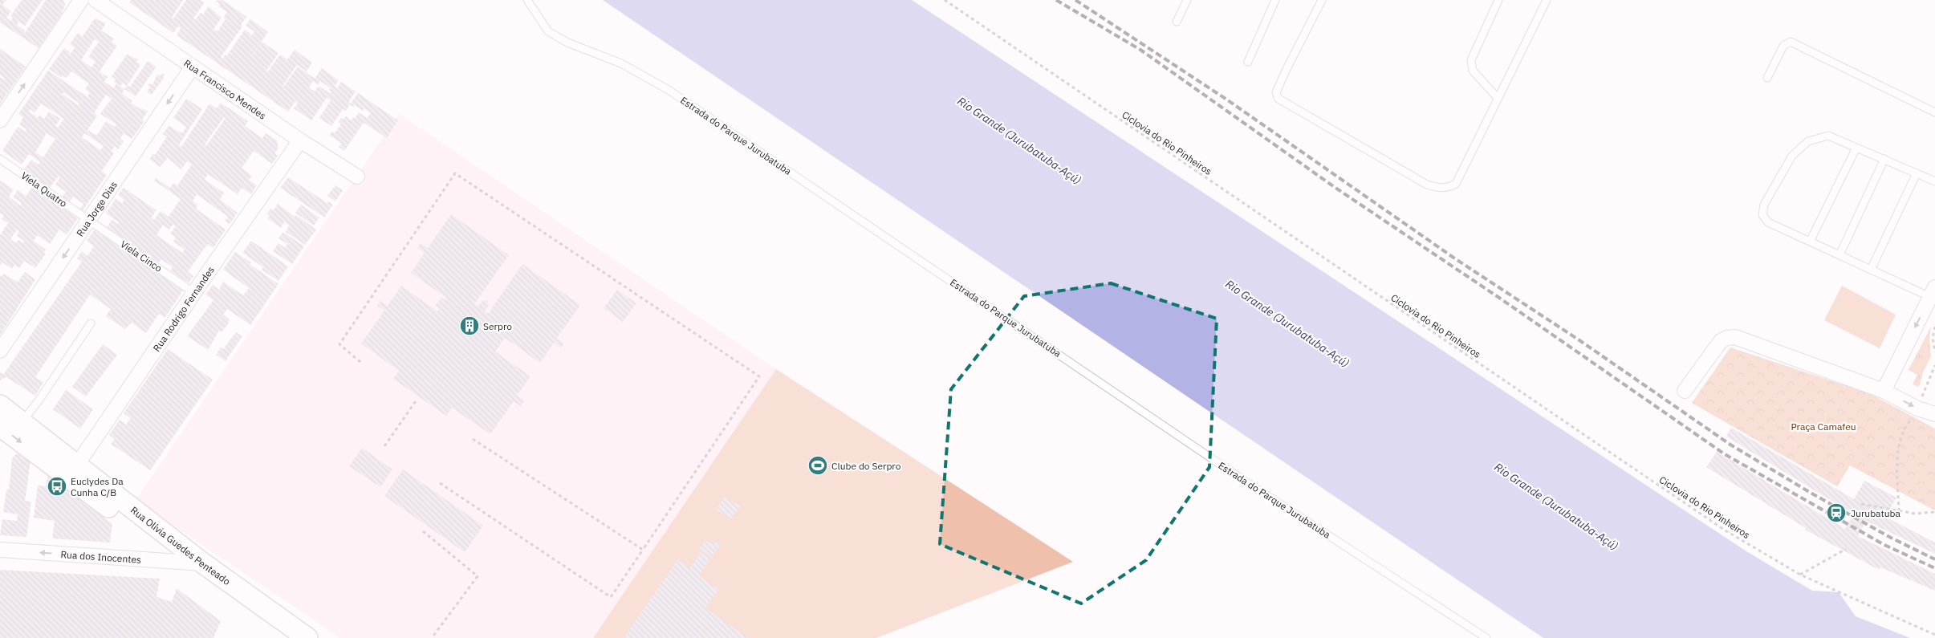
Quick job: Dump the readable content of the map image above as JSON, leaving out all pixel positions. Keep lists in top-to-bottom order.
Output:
{
  "streets": {
    "main road": ["Rua Olívia Guedes Penteado"],
    "street": [
      "Rua Francisco Mendes",
      "Rua Jorge Dias",
      "Rua Rodrigo Fernandes",
      "Rua dos Inocentes"
    ],
    "lane": ["Estrada do Parque Jurubatuba", "Viela Quatro", "Viela Cinco"],
    "path": ["Ciclovia do Rio Pinheiros"]
  },
  "crossings": [
    ["Rua Francisco Mendes", "Rua Jorge Dias"],
    ["Rua Francisco Mendes", "Rua Rodrigo Fernandes"],
    ["Viela Quatro", "Rua Jorge Dias"],
    ["Viela Quatro", "Viela Cinco"],
    ["Rua Jorge Dias", "Viela Cinco"],
    ["Viela Cinco", "Rua Rodrigo Fernandes"],
    ["Rua Rodrigo Fernandes", "Rua Olívia Guedes Penteado"],
    ["Rua Olívia Guedes Penteado", "Rua dos Inocentes"]
  ],
  "one_way": ["Rua Jorge Dias", "Rua dos Inocentes"],
  "water": ["Rio Grande (Jurubatuba-Açú)"],
  "parks": ["Praça Camafeu"],
  "places": {
    "building": ["Serpro"],
    "sports": ["Clube do Serpro"],
    "bus stop": ["Euclydes Da Cunha C/B"],
    "station": ["Jurubatuba"]
  }
}
